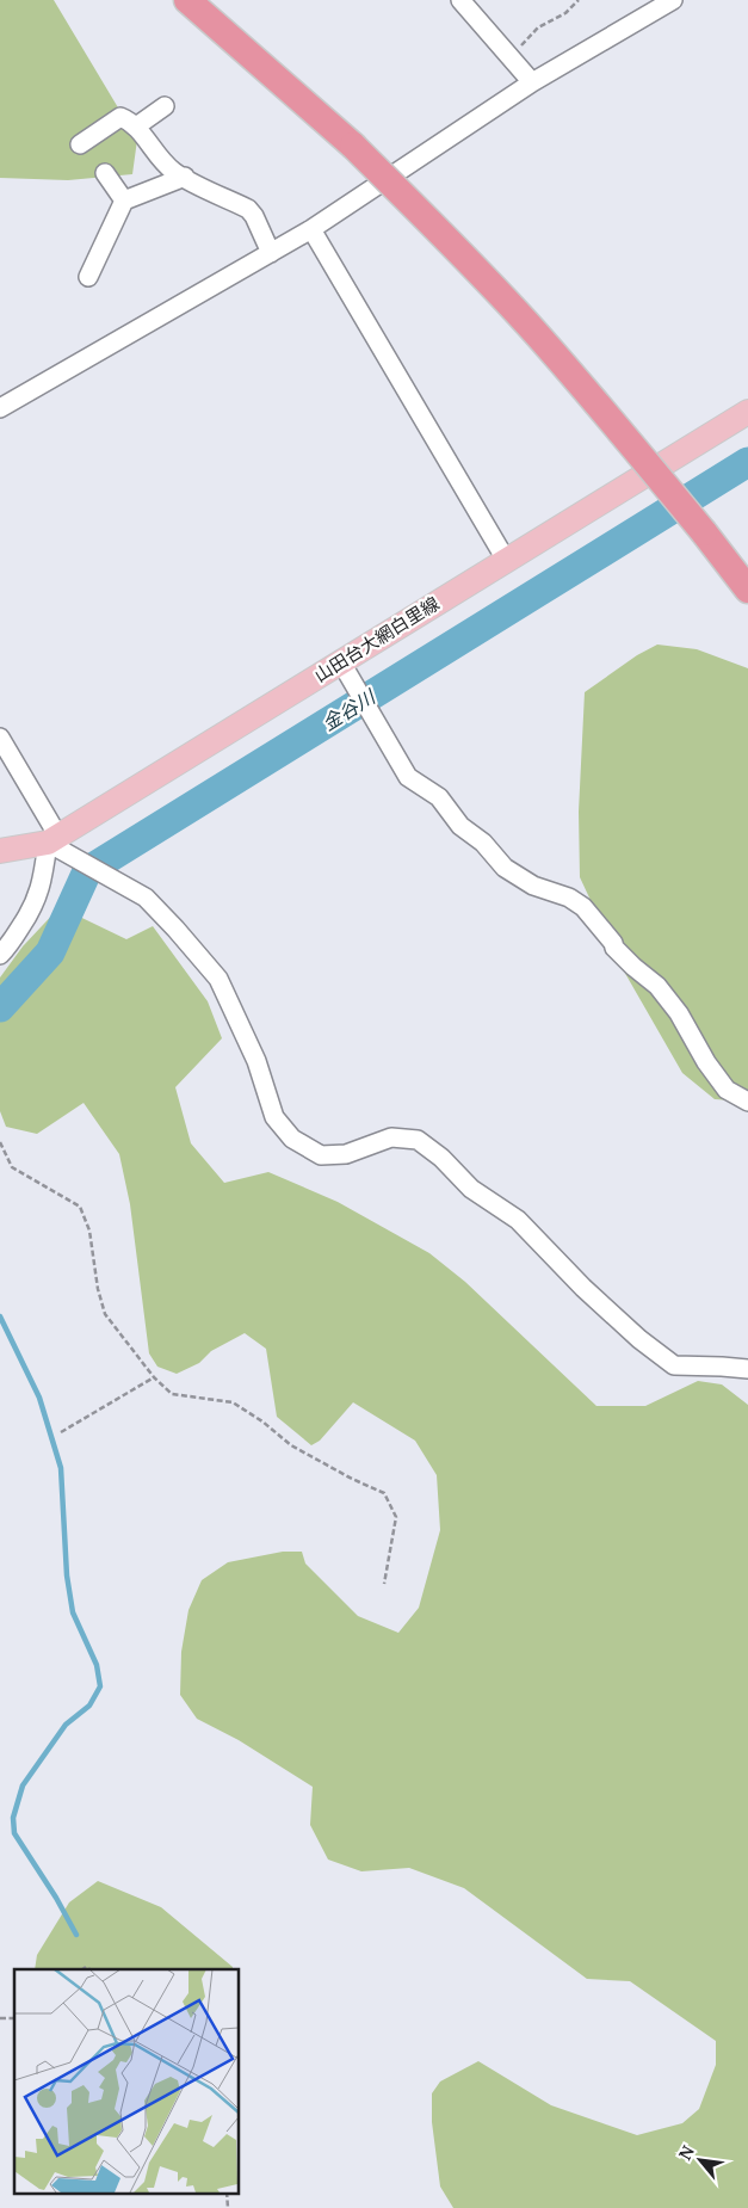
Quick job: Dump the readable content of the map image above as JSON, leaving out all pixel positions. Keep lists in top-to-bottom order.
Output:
{
  "streets": {
    "main road": ["山田台大網白里線"]
  },
  "water": ["金谷川"],
  "north": "top left"
}
